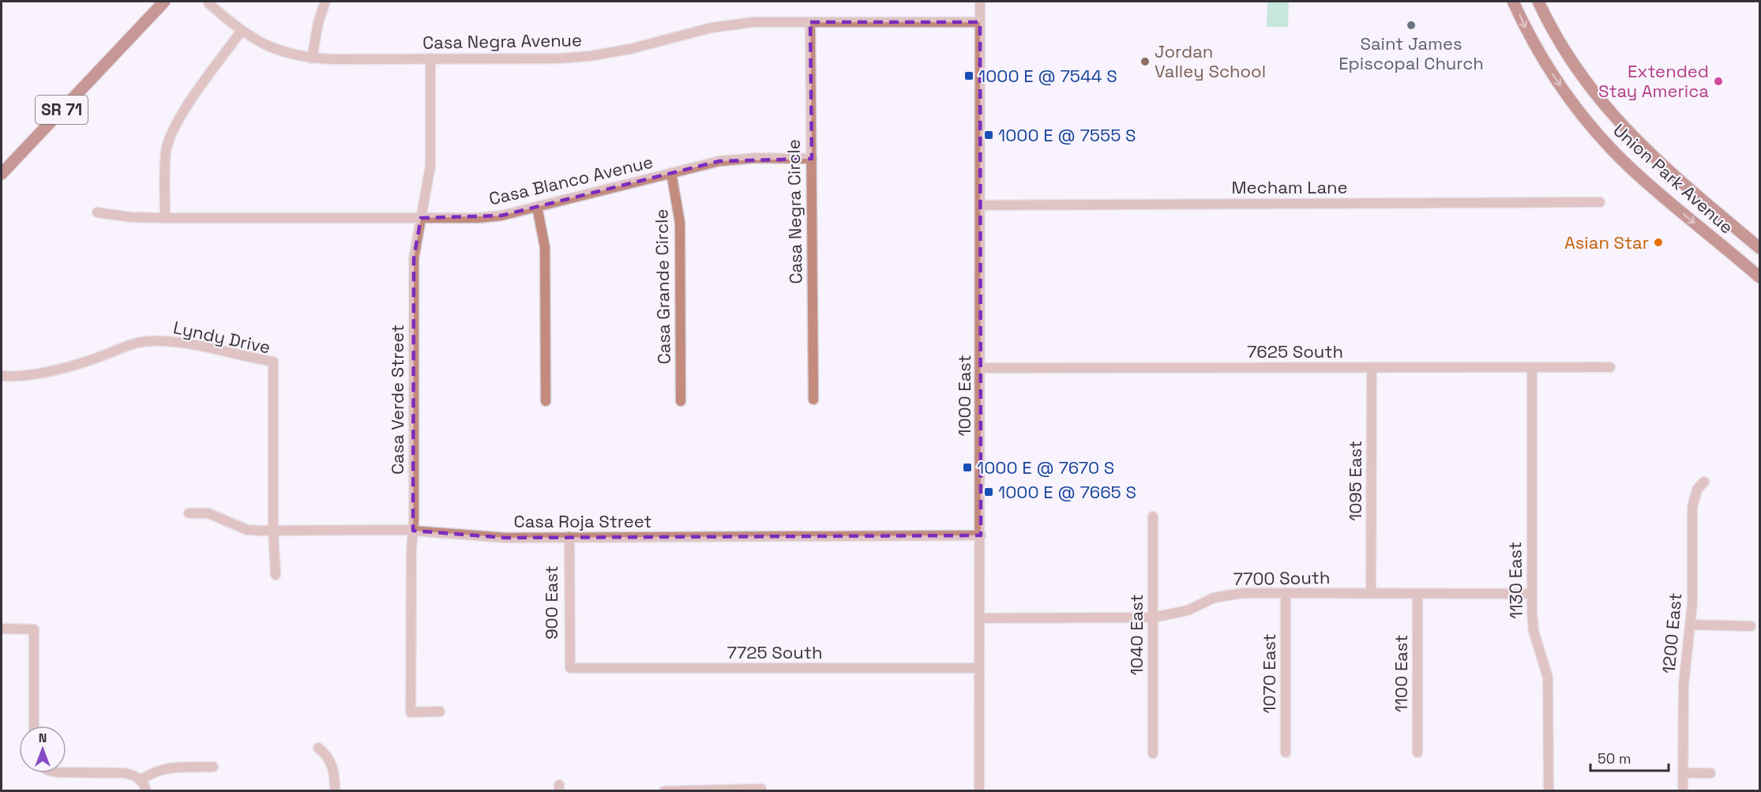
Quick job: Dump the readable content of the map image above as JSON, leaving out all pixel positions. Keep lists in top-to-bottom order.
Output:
{
  "streets": {
    "main road": ["SR 71", "Union Park Avenue"],
    "street": [
      "Casa Negra Avenue",
      "Casa Blanco Avenue",
      "Mecham Lane",
      "Casa Negra Circle",
      "Casa Grande Circle",
      "Lyndy Drive",
      "7625 South",
      "1000 East",
      "Casa Verde Street",
      "1095 East",
      "Casa Roja Street",
      "7700 South",
      "1130 East",
      "900 East",
      "1200 East",
      "1040 East",
      "7725 South",
      "1070 East",
      "1100 East"
    ]
  },
  "crossings": [
    ["Casa Negra Avenue", "Casa Negra Circle"],
    ["Casa Negra Avenue", "1000 East"],
    ["Casa Negra Avenue", "Casa Verde Street"],
    ["Casa Blanco Avenue", "Casa Negra Circle"],
    ["Casa Blanco Avenue", "Casa Grande Circle"],
    ["Casa Blanco Avenue", "Casa Verde Street"],
    ["Mecham Lane", "1000 East"],
    ["Lyndy Drive", "Casa Roja Street"],
    ["7625 South", "1000 East"],
    ["7625 South", "1095 East"],
    ["7625 South", "1130 East"],
    ["1000 East", "Casa Roja Street"],
    ["1000 East", "7700 South"],
    ["1000 East", "7725 South"],
    ["Casa Verde Street", "Casa Roja Street"],
    ["1095 East", "7700 South"],
    ["Casa Roja Street", "900 East"],
    ["7700 South", "1130 East"],
    ["7700 South", "1040 East"],
    ["7700 South", "1070 East"],
    ["7700 South", "1100 East"],
    ["900 East", "7725 South"]
  ],
  "places": {
    "other": [
      "Saint James Episcopal Church",
      "Jordan Valley School",
      "Extended Stay America",
      "Asian Star"
    ],
    "transit": [
      "1000 E @ 7544 S",
      "1000 E @ 7555 S",
      "1000 E @ 7670 S",
      "1000 E @ 7665 S"
    ]
  },
  "scale_bar": "50 m",
  "north": "top"
}
